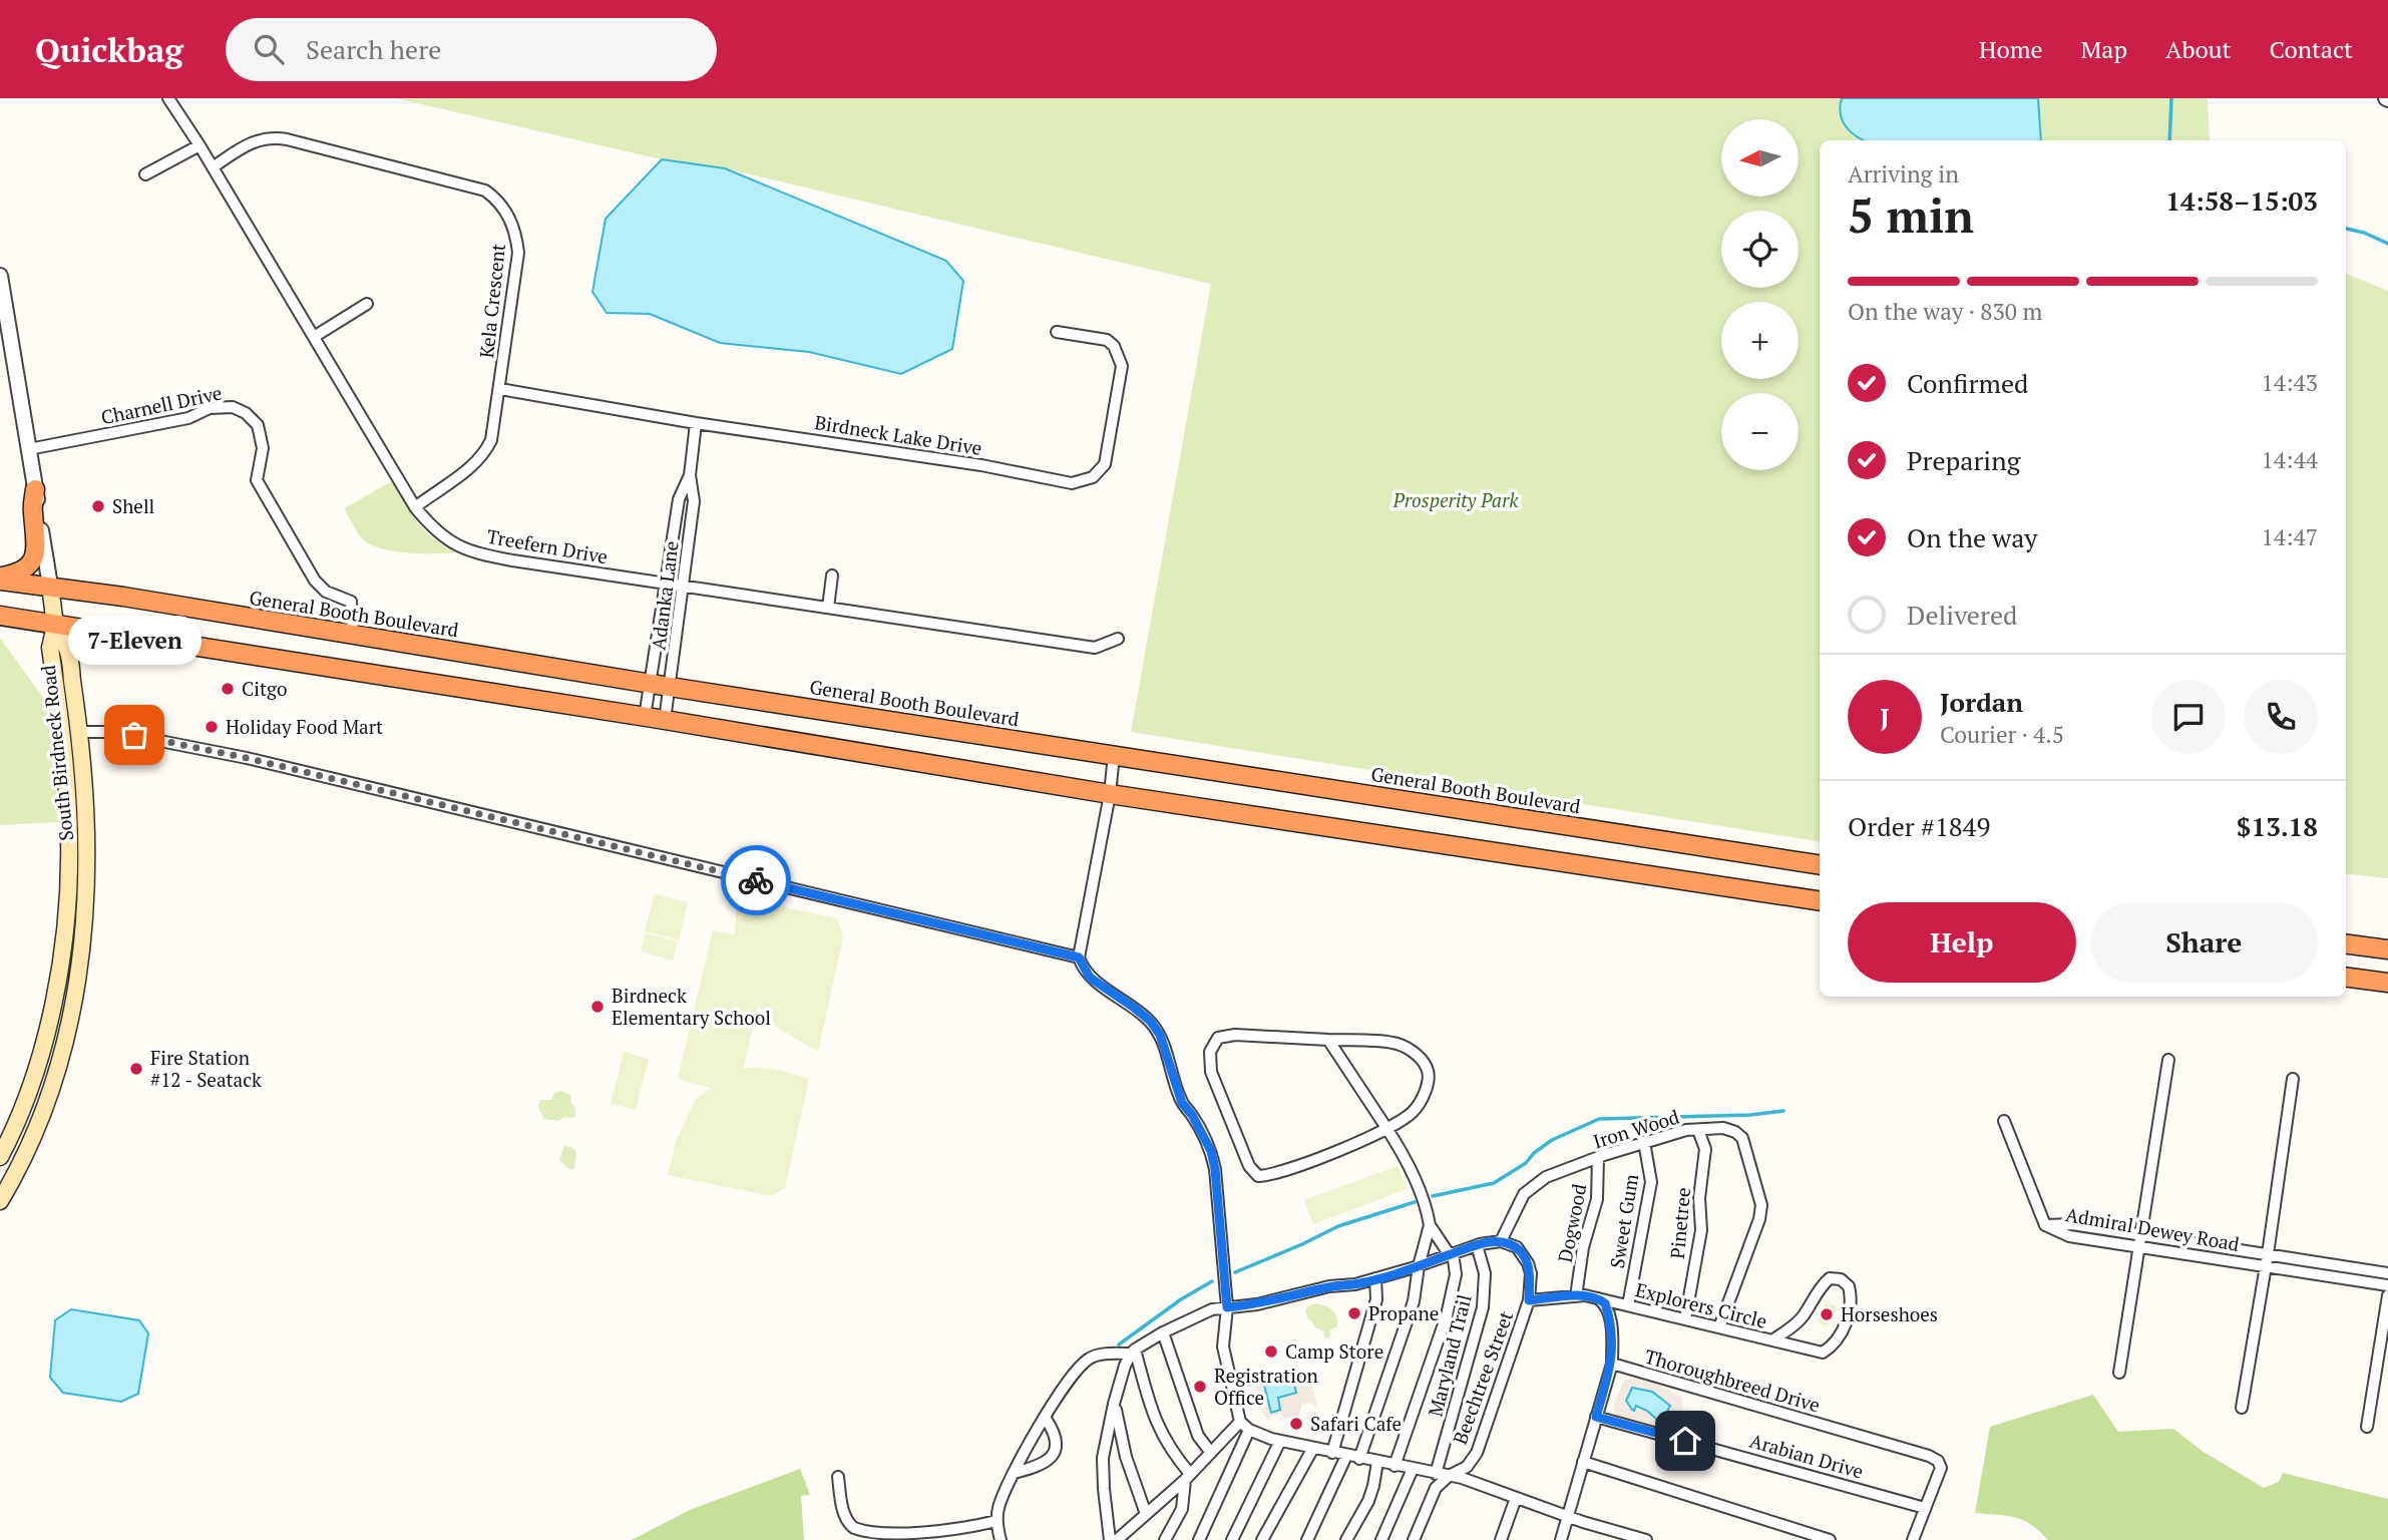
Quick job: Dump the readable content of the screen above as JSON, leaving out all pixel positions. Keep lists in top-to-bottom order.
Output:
{
  "streets": {
    "highway": ["General Booth Boulevard"],
    "main road": ["South Birdneck Road"],
    "street": [
      "Kela Crescent",
      "Charnell Drive",
      "Birdneck Lake Drive",
      "Treefern Drive",
      "Adanka Lane",
      "Iron Wood",
      "Sweet Gum",
      "Dogwood",
      "Pinetree",
      "Admiral Dewey Road",
      "Explorers Circle",
      "Maryland Trail",
      "Beechtree Street",
      "Thoroughbreed Drive",
      "Arabian Drive"
    ]
  },
  "crossings": [
    ["Kela Crescent", "Birdneck Lake Drive"],
    ["Kela Crescent", "Treefern Drive"],
    ["Charnell Drive", "General Booth Boulevard"],
    ["Charnell Drive", "South Birdneck Road"],
    ["Birdneck Lake Drive", "Adanka Lane"],
    ["Treefern Drive", "Adanka Lane"],
    ["Adanka Lane", "General Booth Boulevard"],
    ["General Booth Boulevard", "South Birdneck Road"],
    ["Iron Wood", "Sweet Gum"],
    ["Iron Wood", "Dogwood"],
    ["Iron Wood", "Pinetree"],
    ["Iron Wood", "Explorers Circle"],
    ["Iron Wood", "Beechtree Street"],
    ["Sweet Gum", "Explorers Circle"],
    ["Dogwood", "Explorers Circle"],
    ["Pinetree", "Explorers Circle"],
    ["Explorers Circle", "Beechtree Street"],
    ["Thoroughbreed Drive", "Arabian Drive"]
  ],
  "parks": ["Prosperity Park"],
  "places": [
    "Shell",
    "Citgo",
    "Holiday Food Mart",
    "7-Eleven",
    "Birdneck Elementary School",
    "Fire Station #12 - Seatack",
    "Propane",
    "Horseshoes",
    "Camp Store",
    "Registration Office",
    "Safari Cafe"
  ],
  "north": "left",
  "page": {
    "header": "Quickbag",
    "search": "Search here",
    "nav": [
      "Home",
      "Map",
      "About",
      "Contact"
    ],
    "map_buttons": ["+", "−"],
    "heading": ["5 min", "Arriving in", "14:58–15:03"],
    "panel": [
      "Jordan",
      "Courier · 4.5",
      "Order #1849",
      "$13.18"
    ],
    "bar": "On the way · 830 m",
    "list": [
      ["Confirmed", "14:43"],
      ["Preparing", "14:44"],
      ["On the way", "14:47"],
      "Delivered"
    ],
    "bubble": "7-Eleven",
    "round": "J",
    "buttons": ["Help", "Share"]
  }
}
